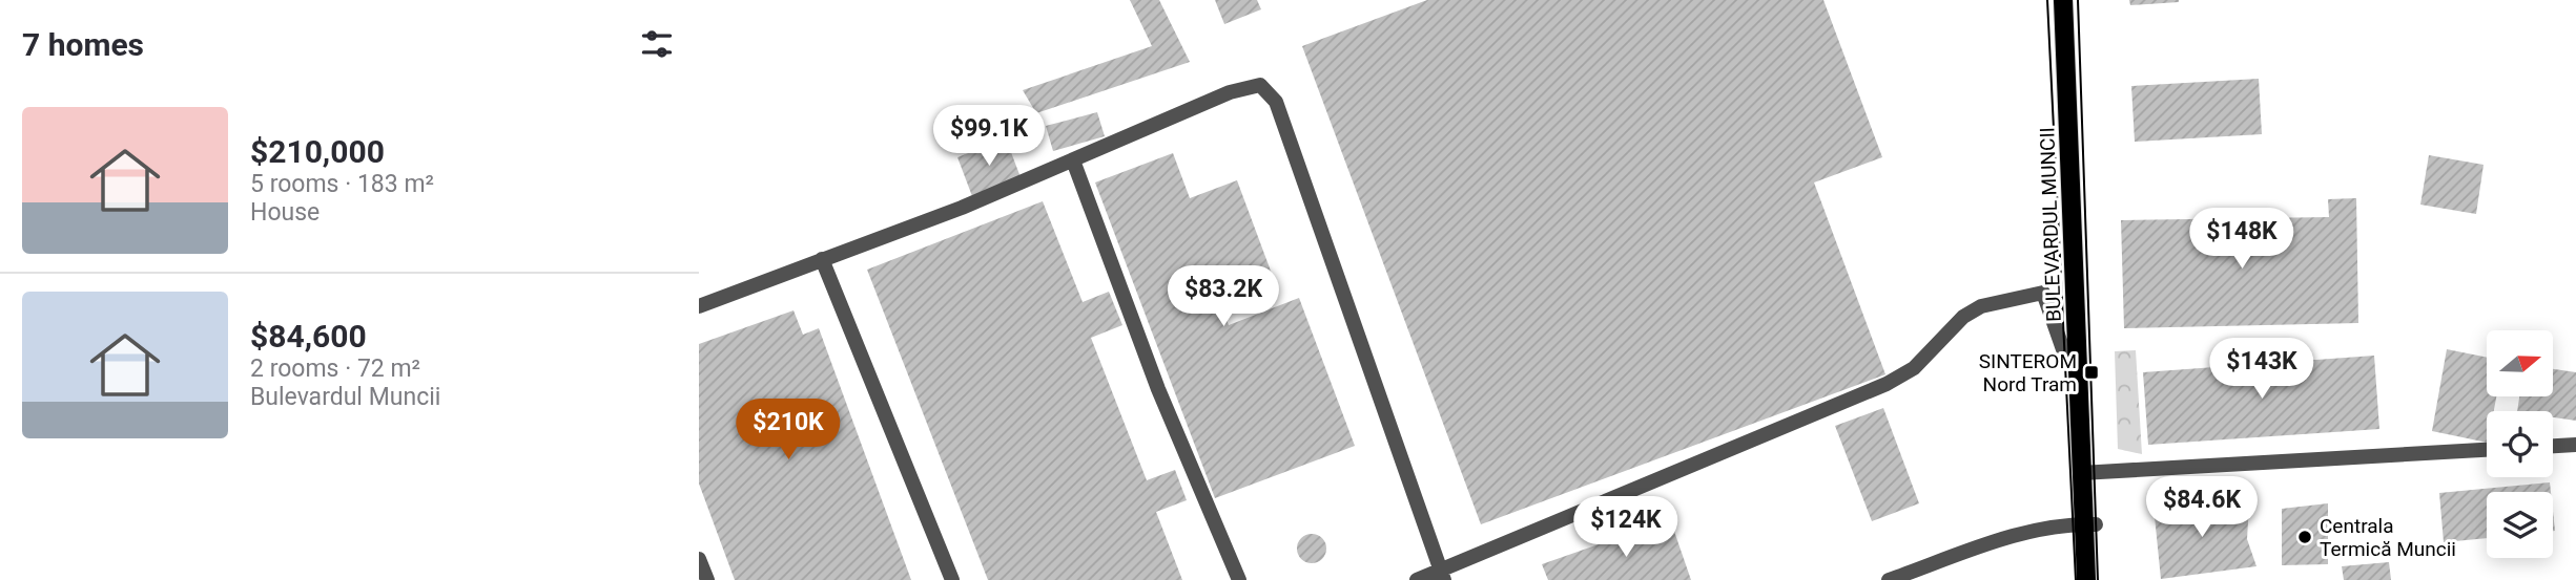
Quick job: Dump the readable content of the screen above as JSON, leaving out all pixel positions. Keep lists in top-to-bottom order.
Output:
{
  "streets": {
    "main road": ["BULEVARDUL MUNCII"]
  },
  "places": {
    "transit": ["SINTEROM Nord Tram"],
    "other": ["Centrala Termică Muncii"]
  },
  "north": "right",
  "page": {
    "heading": "7 homes",
    "list": [
      {
        "name": "$210,000",
        "note": "5 rooms · 183 m² · House"
      },
      {
        "name": "$84,600",
        "note": "2 rooms · 72 m² · Bulevardul Muncii"
      }
    ],
    "price": [
      "$99.1K",
      "$148K",
      "$83.2K",
      "$143K",
      "$210K",
      "$84.6K",
      "$124K"
    ]
  }
}
